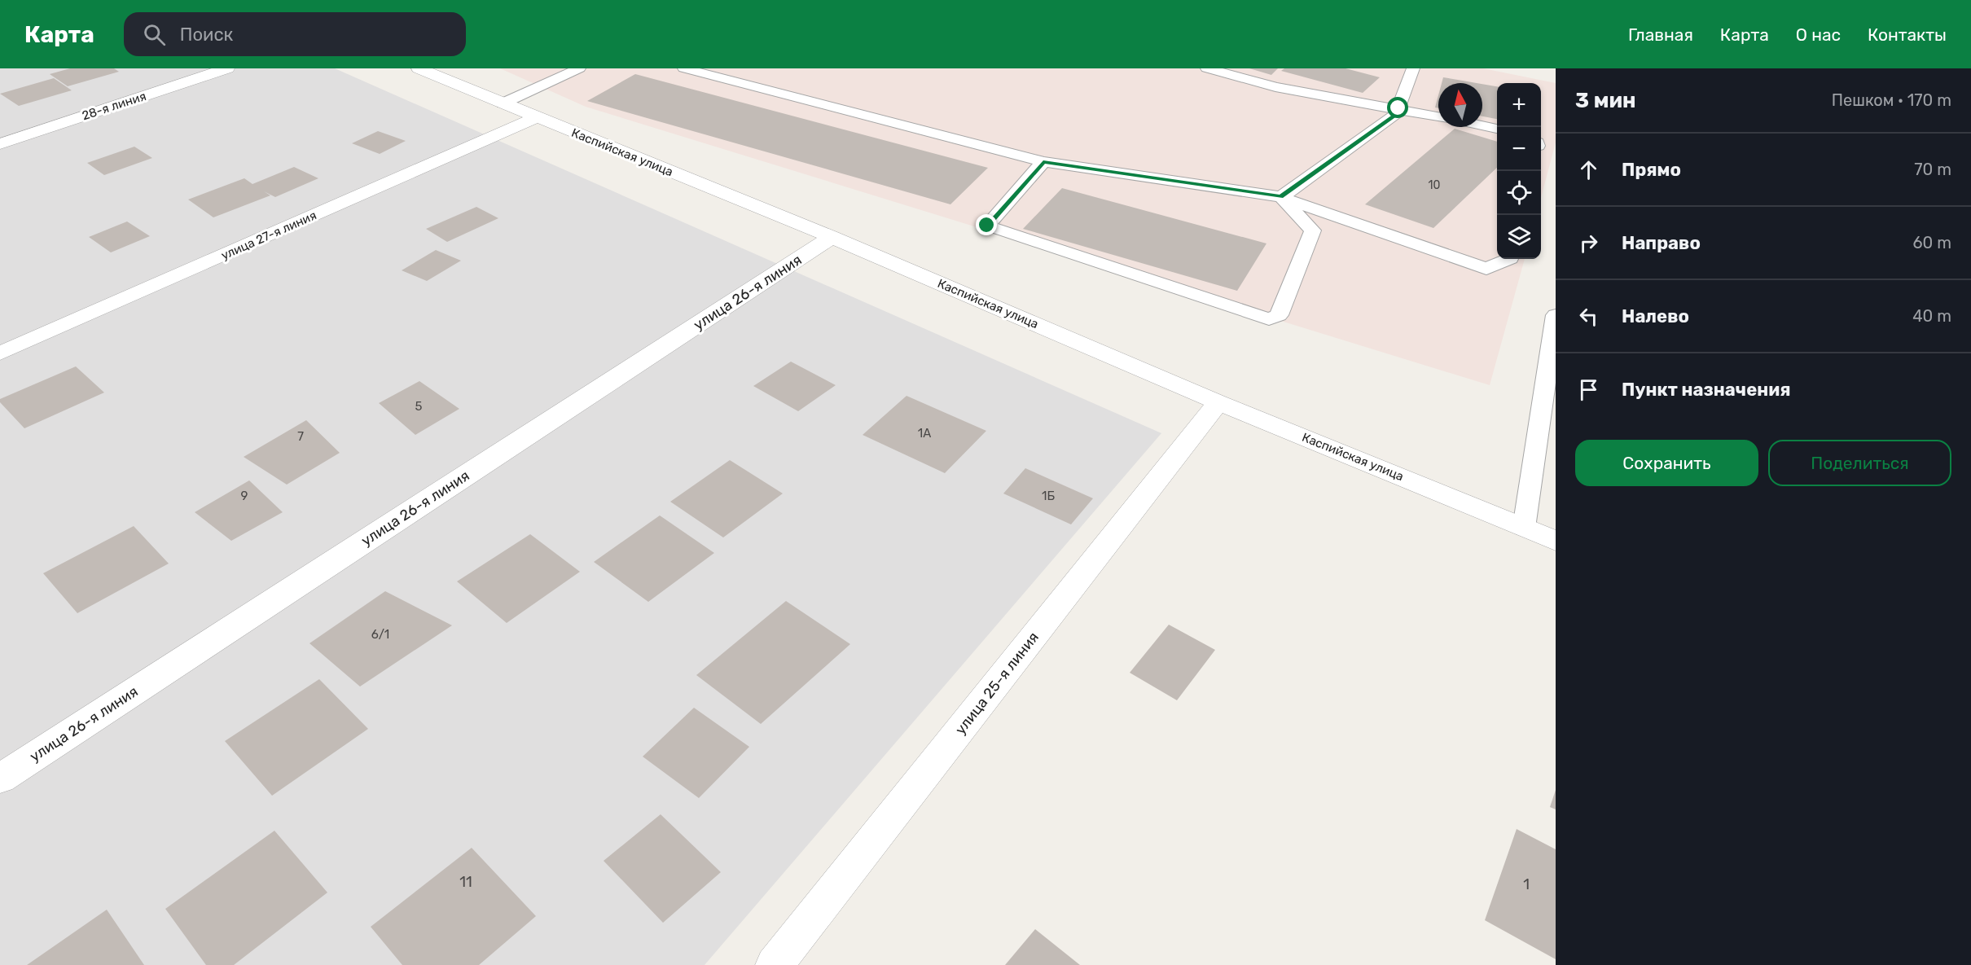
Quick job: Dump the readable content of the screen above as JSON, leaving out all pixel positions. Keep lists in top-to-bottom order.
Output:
{
  "streets": {
    "street": [
      "28-я линия",
      "Каспийская улица",
      "улица 27-я линия",
      "улица 26-я линия",
      "улица 25-я линия"
    ]
  },
  "crossings": [
    ["Каспийская улица", "улица 27-я линия"],
    ["Каспийская улица", "улица 26-я линия"],
    ["Каспийская улица", "улица 25-я линия"]
  ],
  "house_numbers": [
    "10",
    "5",
    "1А",
    "7",
    "9",
    "1Б",
    "6/1",
    "11",
    "1"
  ],
  "north": "top",
  "page": {
    "header": "Карта",
    "search": "Поиск",
    "nav": [
      "Главная",
      "Карта",
      "О нас",
      "Контакты"
    ],
    "heading": ["3 мин", "Пешком · 170 m"],
    "map_buttons": ["+", "−"],
    "list": [
      ["Прямо", "70 m"],
      ["Направо", "60 m"],
      ["Налево", "40 m"],
      "Пункт назначения"
    ],
    "buttons": ["Сохранить", "Поделиться"]
  }
}
